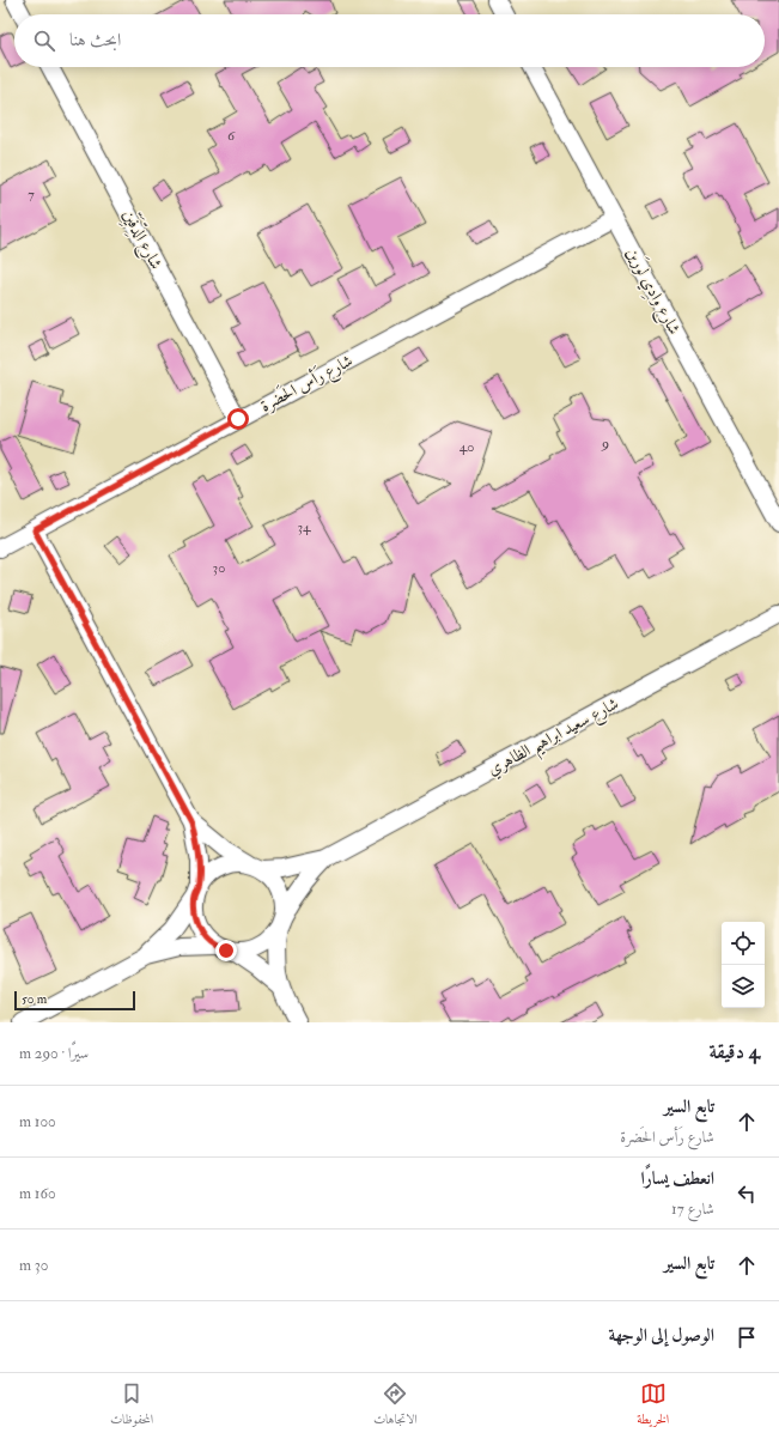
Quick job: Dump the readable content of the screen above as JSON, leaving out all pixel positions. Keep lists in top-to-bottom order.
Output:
{
  "streets": {
    "street": [
      "شارع الدِّفَيِّن",
      "شارع وادِي لورَين",
      "شارع رَأس الحَضرة",
      "شارع سعيد ابراهيم الظاهري"
    ]
  },
  "crossings": [
    ["شارع الدِّفَيِّن", "شارع رَأس الحَضرة"],
    ["شارع وادِي لورَين", "شارع رَأس الحَضرة"]
  ],
  "house_numbers": [
    "6",
    "7",
    "9",
    "40",
    "34",
    "30"
  ],
  "scale_bar": "50 m",
  "page": {
    "search": "ابحث هنا",
    "scale": "50 m",
    "heading": ["4 دقيقة", "سيرًا · 290 m"],
    "list": [
      ["تابع السير", "شارع رَأس الحَضرة", "100 m"],
      ["انعطف يسارًا", "شارع 17", "160 m"],
      ["تابع السير", "30 m"],
      "الوصول إلى الوجهة"
    ],
    "nav": ["الخريطة", "الاتجاهات", "المحفوظات"]
  }
}
